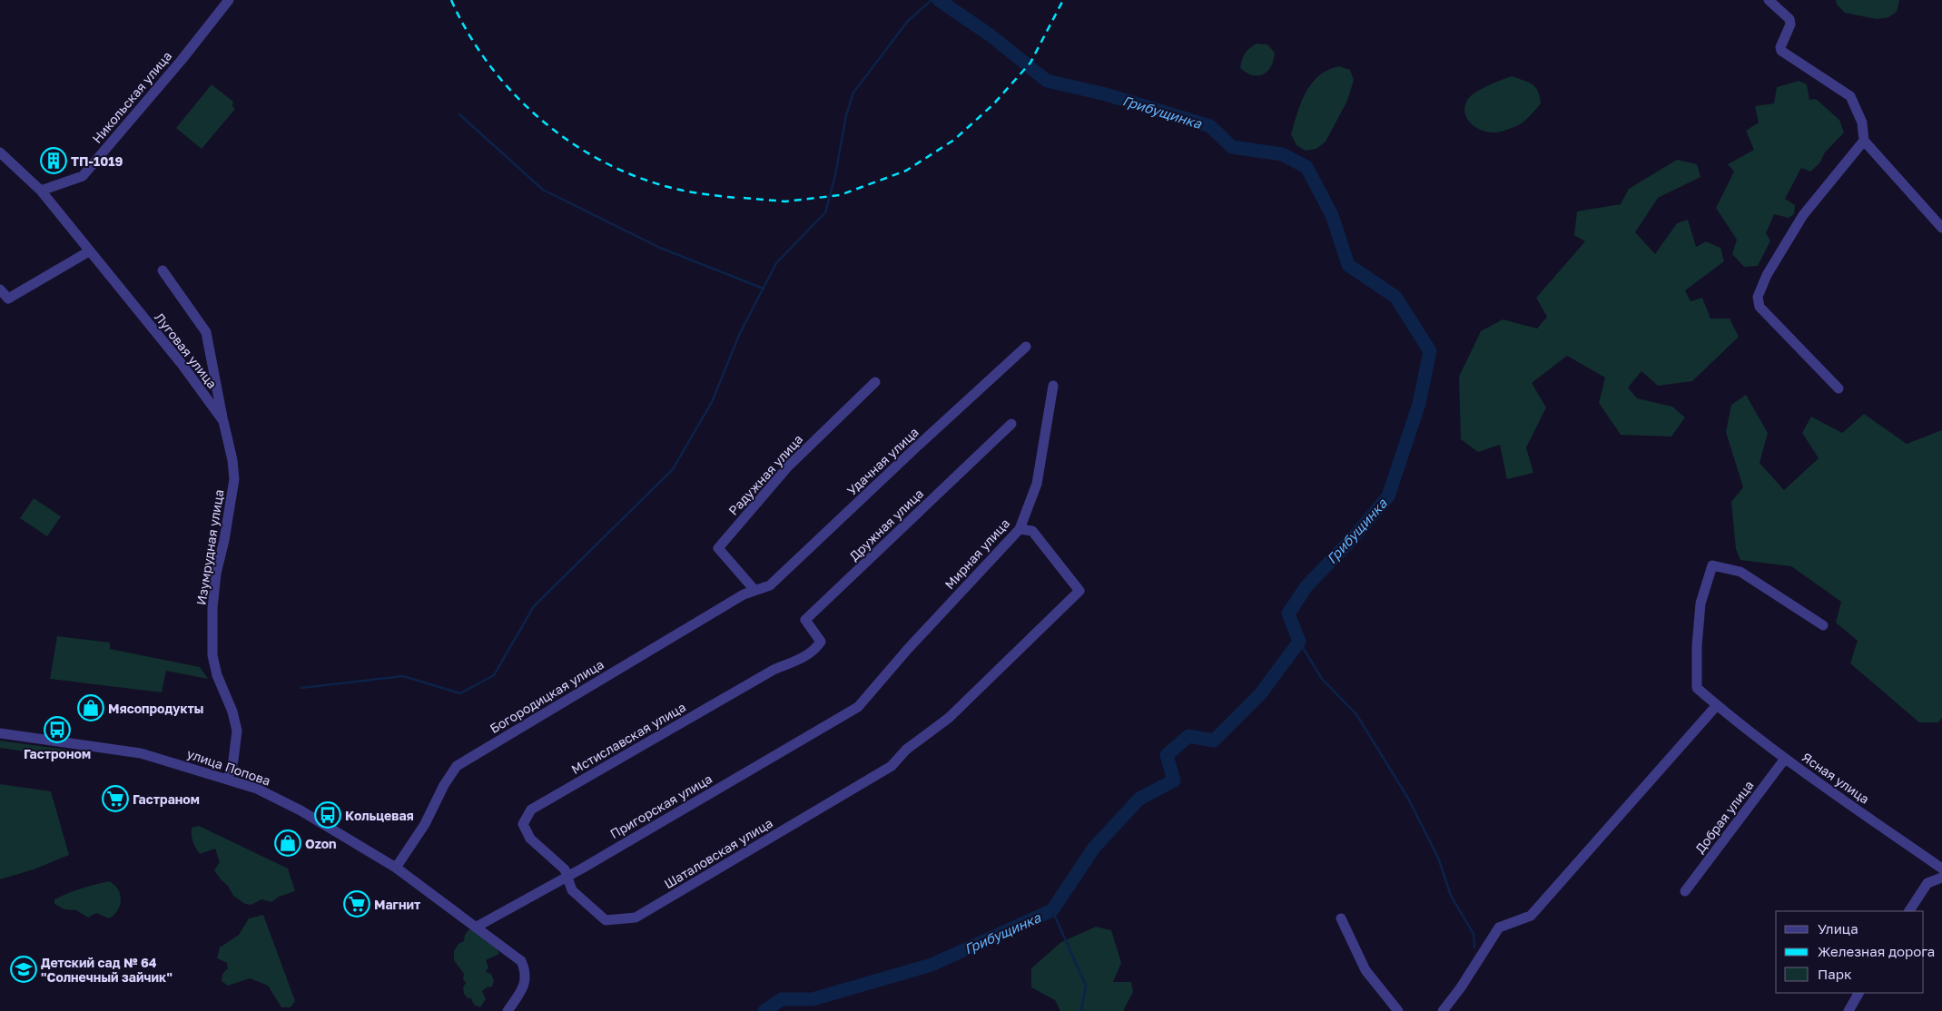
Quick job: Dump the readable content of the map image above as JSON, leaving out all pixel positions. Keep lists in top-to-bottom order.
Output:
{
  "streets": {
    "street": [
      "Никольская улица",
      "Луговая улица",
      "Удачная улица",
      "Радужная улица",
      "Дружная улица",
      "Изумрудная улица",
      "Мирная улица",
      "Богородицкая улица",
      "Мстиславская улица",
      "улица Попова",
      "Ясная улица",
      "Пригорская улица",
      "Добрая улица",
      "Шаталовская улица"
    ]
  },
  "crossings": [
    ["Никольская улица", "Луговая улица"],
    ["Луговая улица", "Изумрудная улица"],
    ["Удачная улица", "Радужная улица"],
    ["Удачная улица", "Богородицкая улица"],
    ["Радужная улица", "Богородицкая улица"],
    ["Дружная улица", "Мстиславская улица"],
    ["Изумрудная улица", "улица Попова"],
    ["Мирная улица", "Пригорская улица"],
    ["Мирная улица", "Шаталовская улица"],
    ["Богородицкая улица", "улица Попова"],
    ["Мстиславская улица", "Пригорская улица"],
    ["Мстиславская улица", "Шаталовская улица"],
    ["улица Попова", "Пригорская улица"],
    ["Ясная улица", "Добрая улица"],
    ["Пригорская улица", "Шаталовская улица"]
  ],
  "water": ["Грибущинка"],
  "places": {
    "building": ["ТП-1019"],
    "shop": ["Мясопродукты", "Ozon"],
    "bus stop": ["Гастроном", "Кольцевая"],
    "supermarket": ["Гастраном", "Магнит"],
    "school or university": ["Детский сад № 64 \"Солнечный зайчик\""]
  },
  "legend": ["Улица", "Железная дорога", "Парк"]
}
